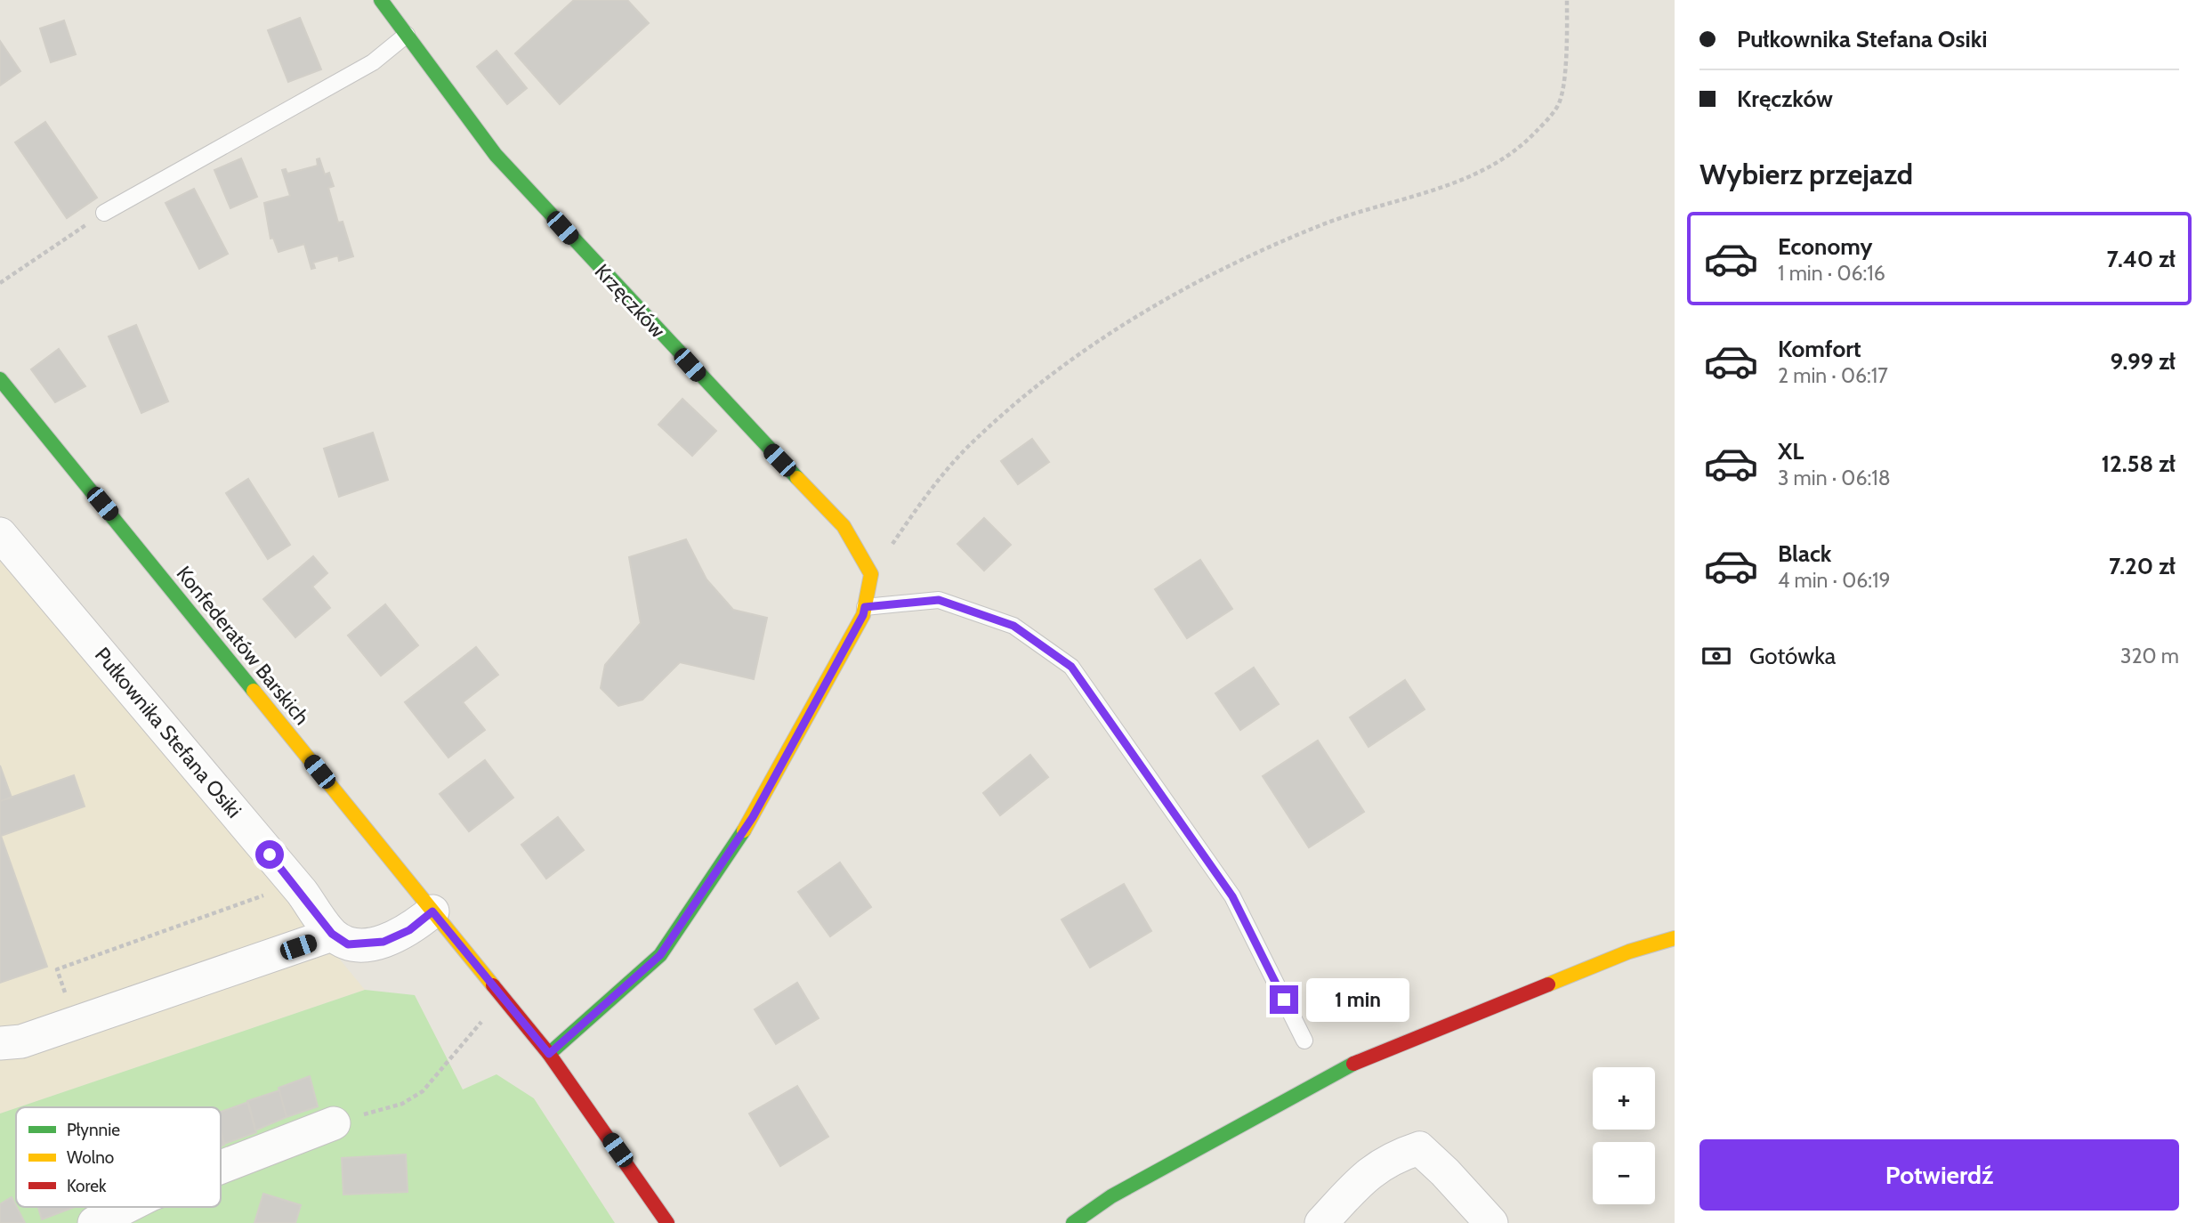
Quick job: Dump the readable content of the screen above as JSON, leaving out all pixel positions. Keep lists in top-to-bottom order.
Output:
{
  "streets": {
    "street": ["Krzęczków", "Konfederatów Barskich", "Pułkownika Stefana Osiki"]
  },
  "legend": ["Płynnie", "Wolno", "Korek"],
  "page": {
    "banner": ["Pułkownika Stefana Osiki", "Kręczków"],
    "heading": "Wybierz przejazd",
    "list": [
      {
        "name": "Economy",
        "note": "1 min · 06:16",
        "value": "7.40 zł"
      },
      {
        "name": "Komfort",
        "note": "2 min · 06:17",
        "value": "9.99 zł"
      },
      {
        "name": "XL",
        "note": "3 min · 06:18",
        "value": "12.58 zł"
      },
      {
        "name": "Black",
        "note": "4 min · 06:19",
        "value": "7.20 zł"
      }
    ],
    "pay": ["Gotówka", "320 m"],
    "bubble": "1 min",
    "map_buttons": ["+", "−"],
    "buttons": "Potwierdź"
  }
}
